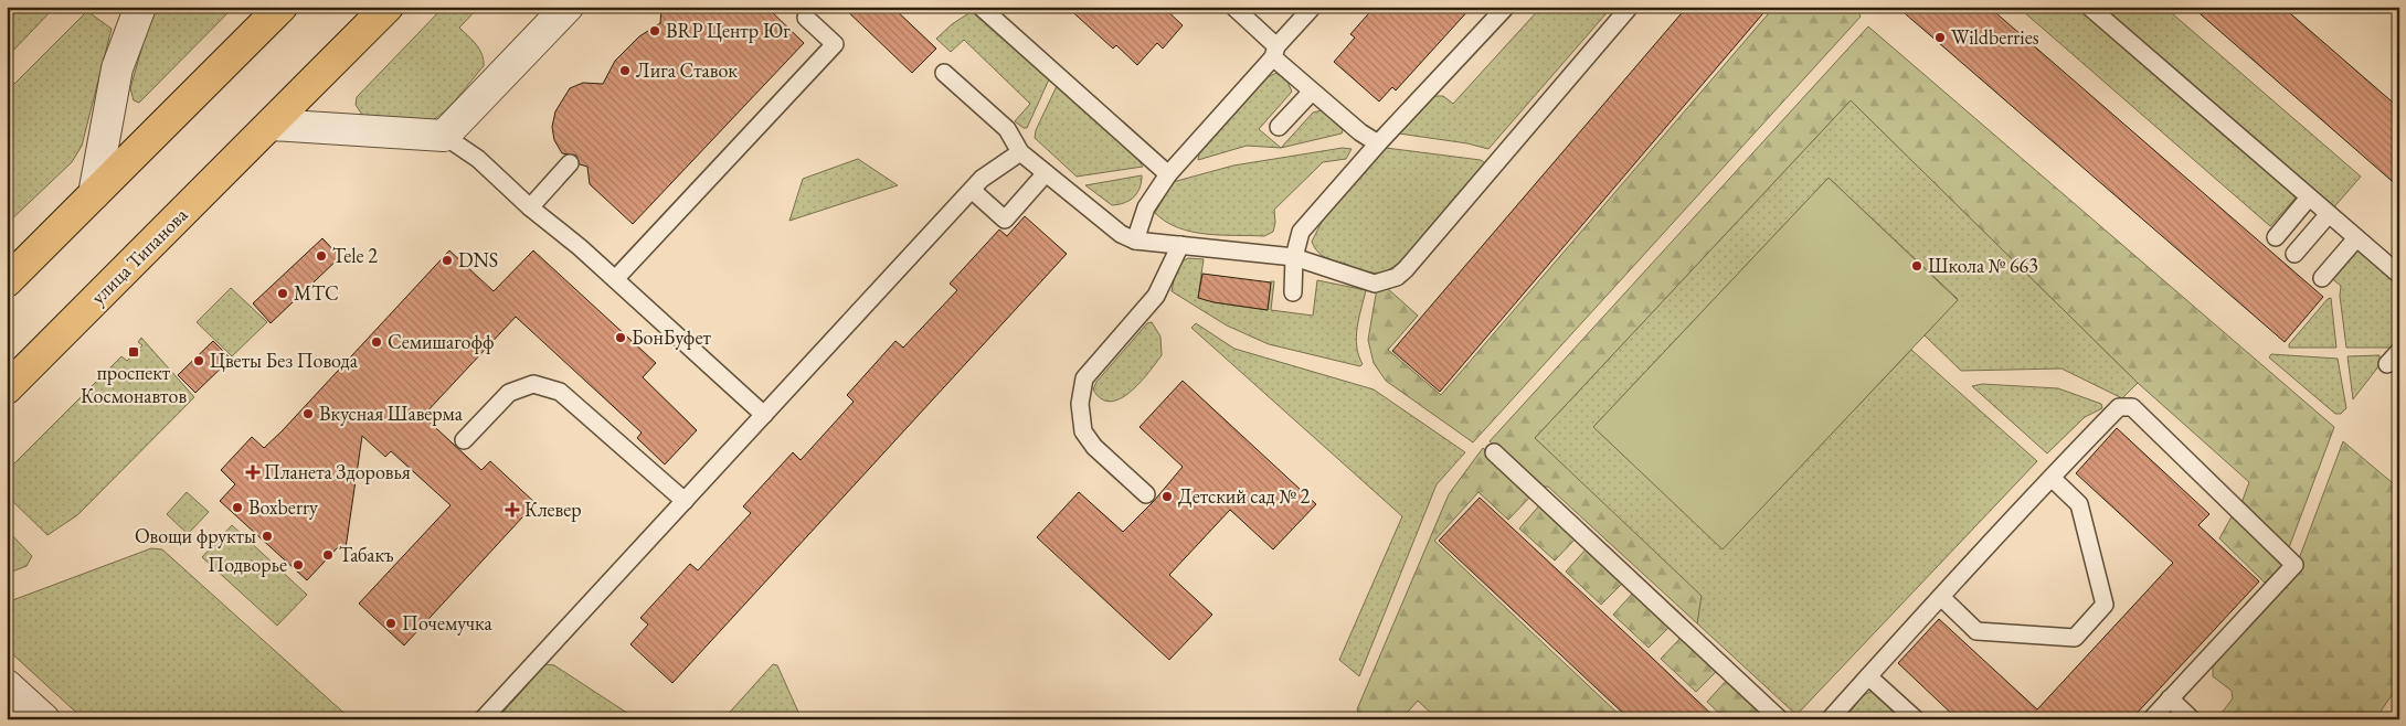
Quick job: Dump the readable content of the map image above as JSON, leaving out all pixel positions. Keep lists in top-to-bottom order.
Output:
{
  "streets": {
    "main road": ["улица Типанова"]
  },
  "places": {
    "other": [
      "BRP Центр Юг",
      "Wildberries",
      "Лига Ставок",
      "Tele 2",
      "DNS",
      "Школа № 663",
      "МТС",
      "БонБуфет",
      "Семишагофф",
      "Цветы Без Повода",
      "Вкусная Шаверма",
      "Детский сад № 2",
      "Boxberry",
      "Овощи фрукты",
      "Табакъ",
      "Подворье",
      "Почемучка"
    ],
    "transit": ["проспект Космонавтов"],
    "health": ["Планета Здоровья", "Клевер"]
  }
}
